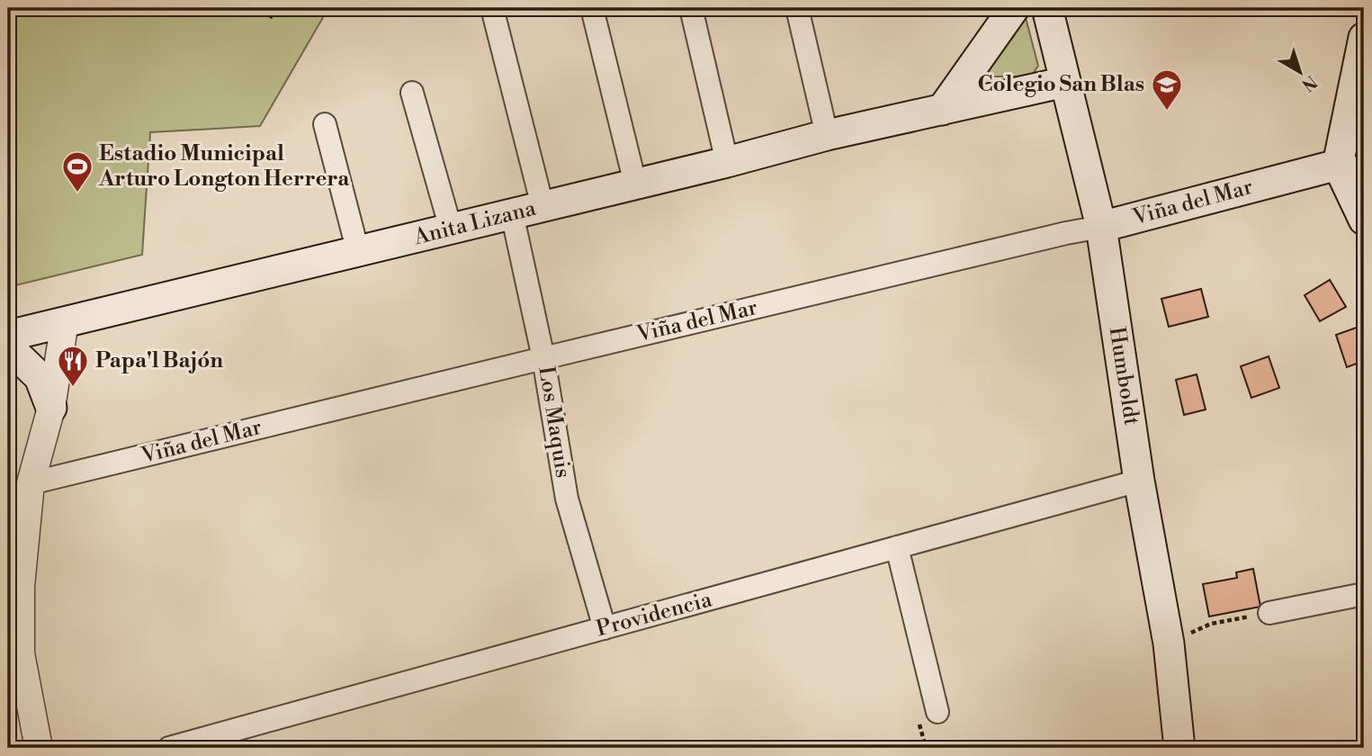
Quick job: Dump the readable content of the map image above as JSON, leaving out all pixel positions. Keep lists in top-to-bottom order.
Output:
{
  "streets": {
    "main road": ["Viña del Mar", "Anita Lizana", "Humboldt"],
    "street": ["Los Maquis", "Providencia"]
  },
  "crossings": [
    ["Viña del Mar", "Humboldt"],
    ["Viña del Mar", "Los Maquis"],
    ["Anita Lizana", "Humboldt"],
    ["Anita Lizana", "Los Maquis"],
    ["Humboldt", "Providencia"],
    ["Los Maquis", "Providencia"]
  ],
  "places": {
    "school or university": ["Colegio San Blas"],
    "sports": ["Estadio Municipal Arturo Longton Herrera"],
    "restaurant": ["Papa'l Bajón"]
  },
  "north": "bottom right"
}
